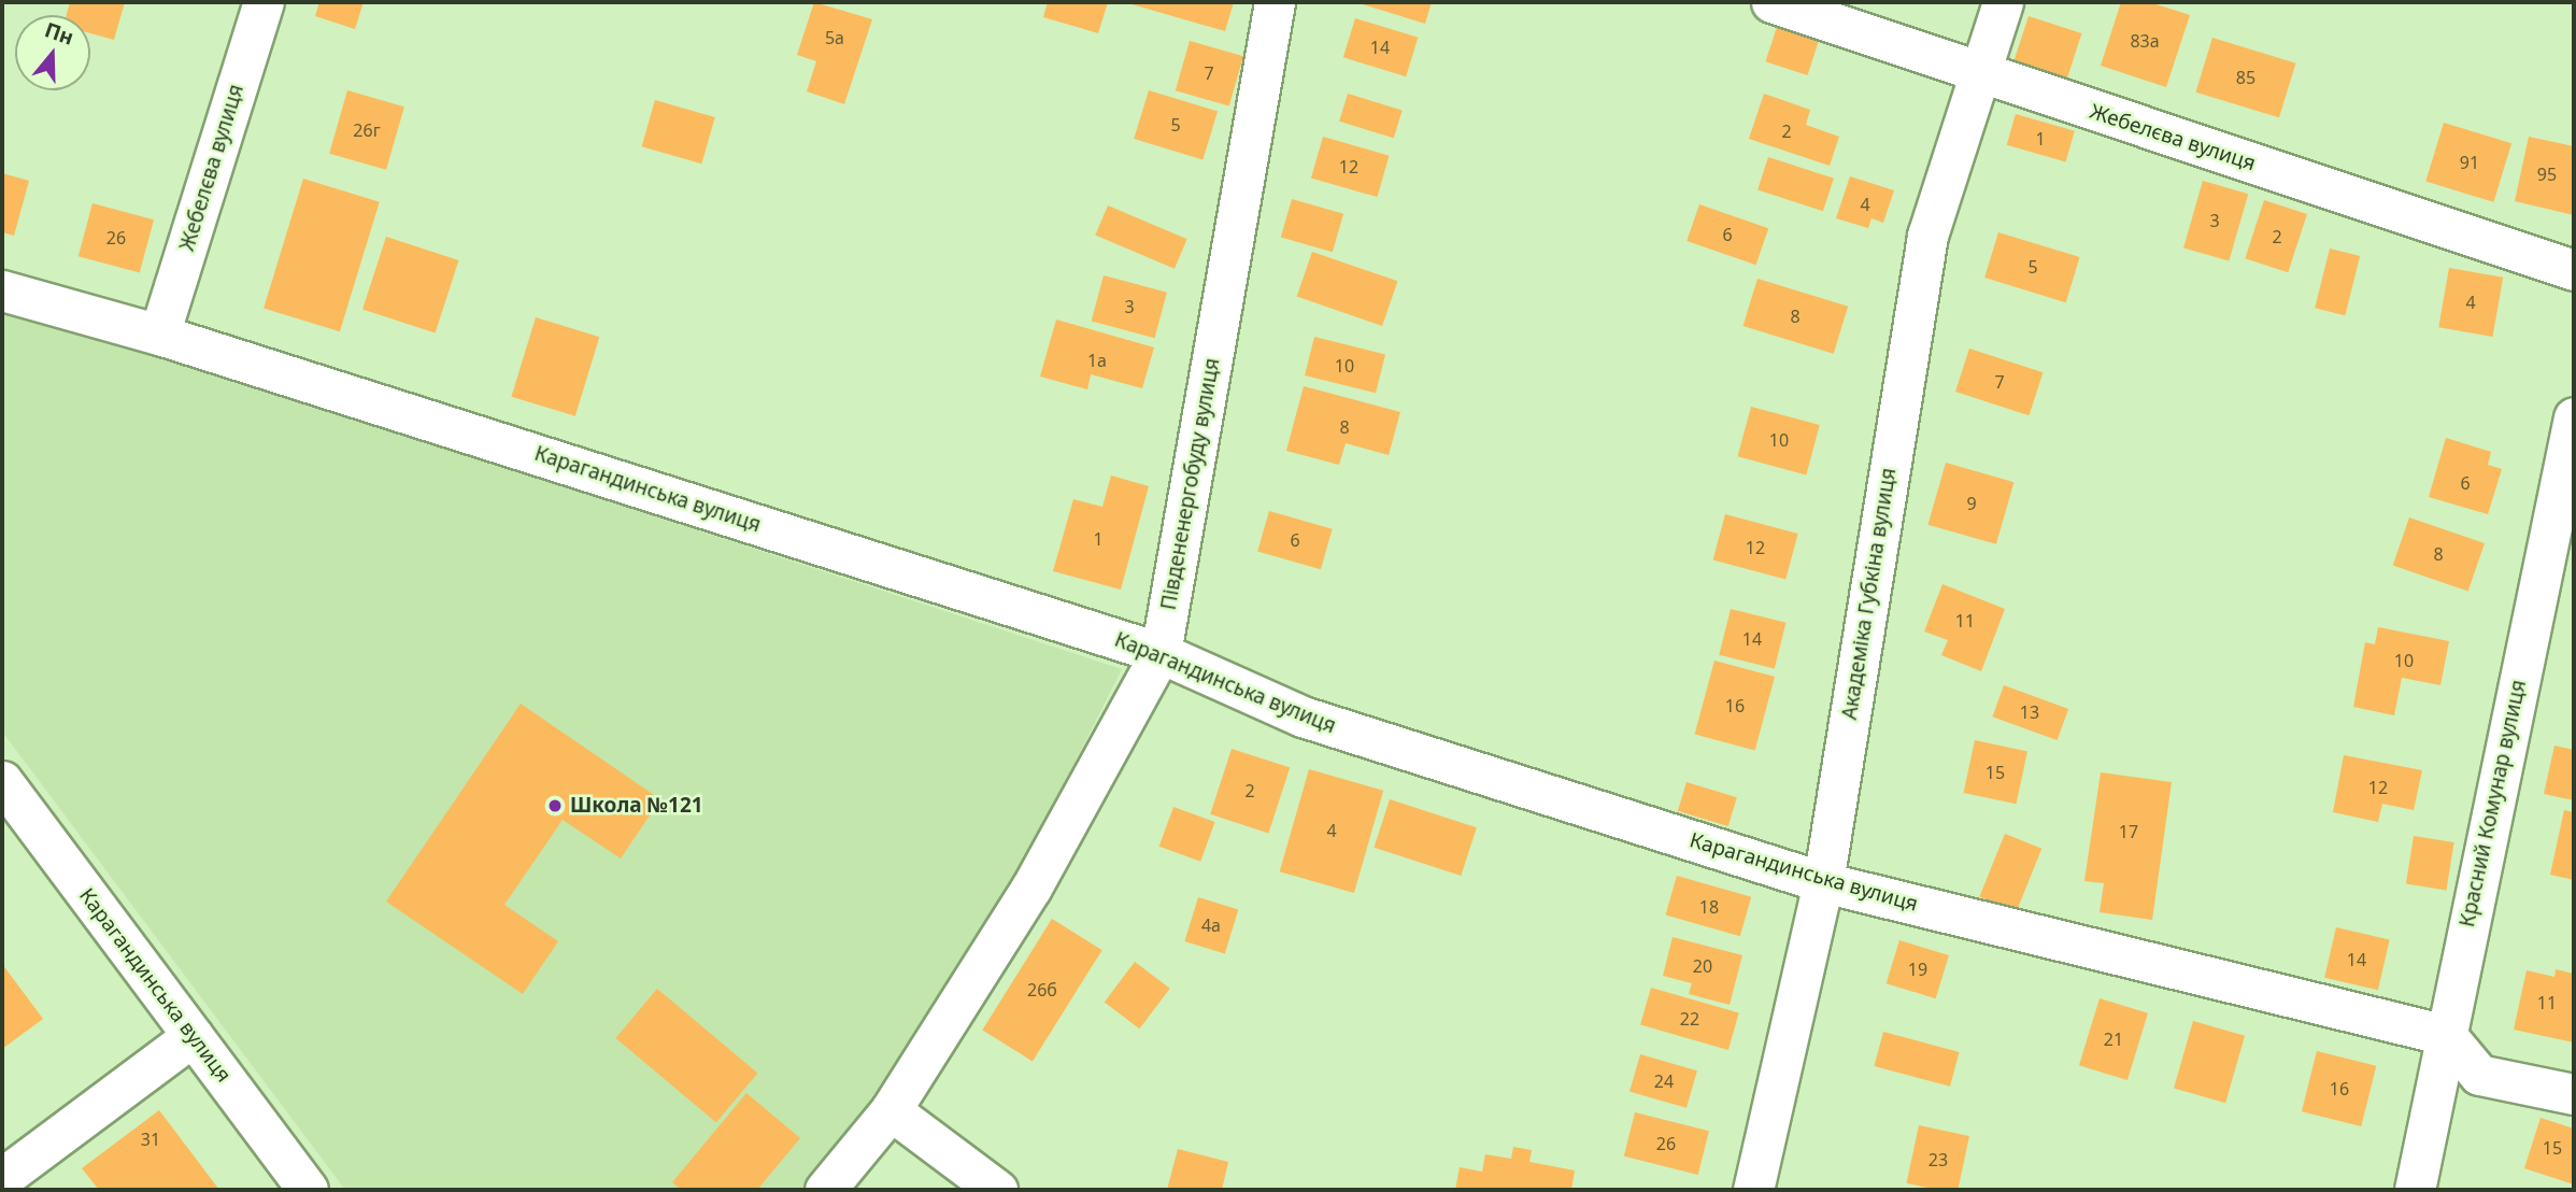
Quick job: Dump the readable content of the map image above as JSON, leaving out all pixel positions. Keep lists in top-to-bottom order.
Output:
{
  "streets": {
    "street": [
      "Жебелєва вулиця",
      "Південенергобуду вулиця",
      "Карагандинська вулиця",
      "Академіка Губкіна вулиця",
      "Красний Комунар вулиця"
    ]
  },
  "crossings": [
    ["Жебелєва вулиця", "Карагандинська вулиця"],
    ["Жебелєва вулиця", "Академіка Губкіна вулиця"],
    ["Південенергобуду вулиця", "Карагандинська вулиця"],
    ["Карагандинська вулиця", "Академіка Губкіна вулиця"],
    ["Карагандинська вулиця", "Красний Комунар вулиця"]
  ],
  "places": ["Школа №121"],
  "house_numbers": [
    "5а",
    "83а",
    "14",
    "7",
    "85",
    "5",
    "26г",
    "2",
    "1",
    "91",
    "12",
    "95",
    "4",
    "3",
    "6",
    "2",
    "26",
    "5",
    "4",
    "3",
    "8",
    "1а",
    "10",
    "7",
    "8",
    "10",
    "6",
    "9",
    "1",
    "6",
    "12",
    "8",
    "11",
    "14",
    "10",
    "16",
    "13",
    "15",
    "12",
    "2",
    "4",
    "17",
    "18",
    "4а",
    "14",
    "20",
    "19",
    "26б",
    "11",
    "22",
    "21",
    "24",
    "16",
    "31",
    "26",
    "15",
    "23"
  ],
  "north": "top"
}
